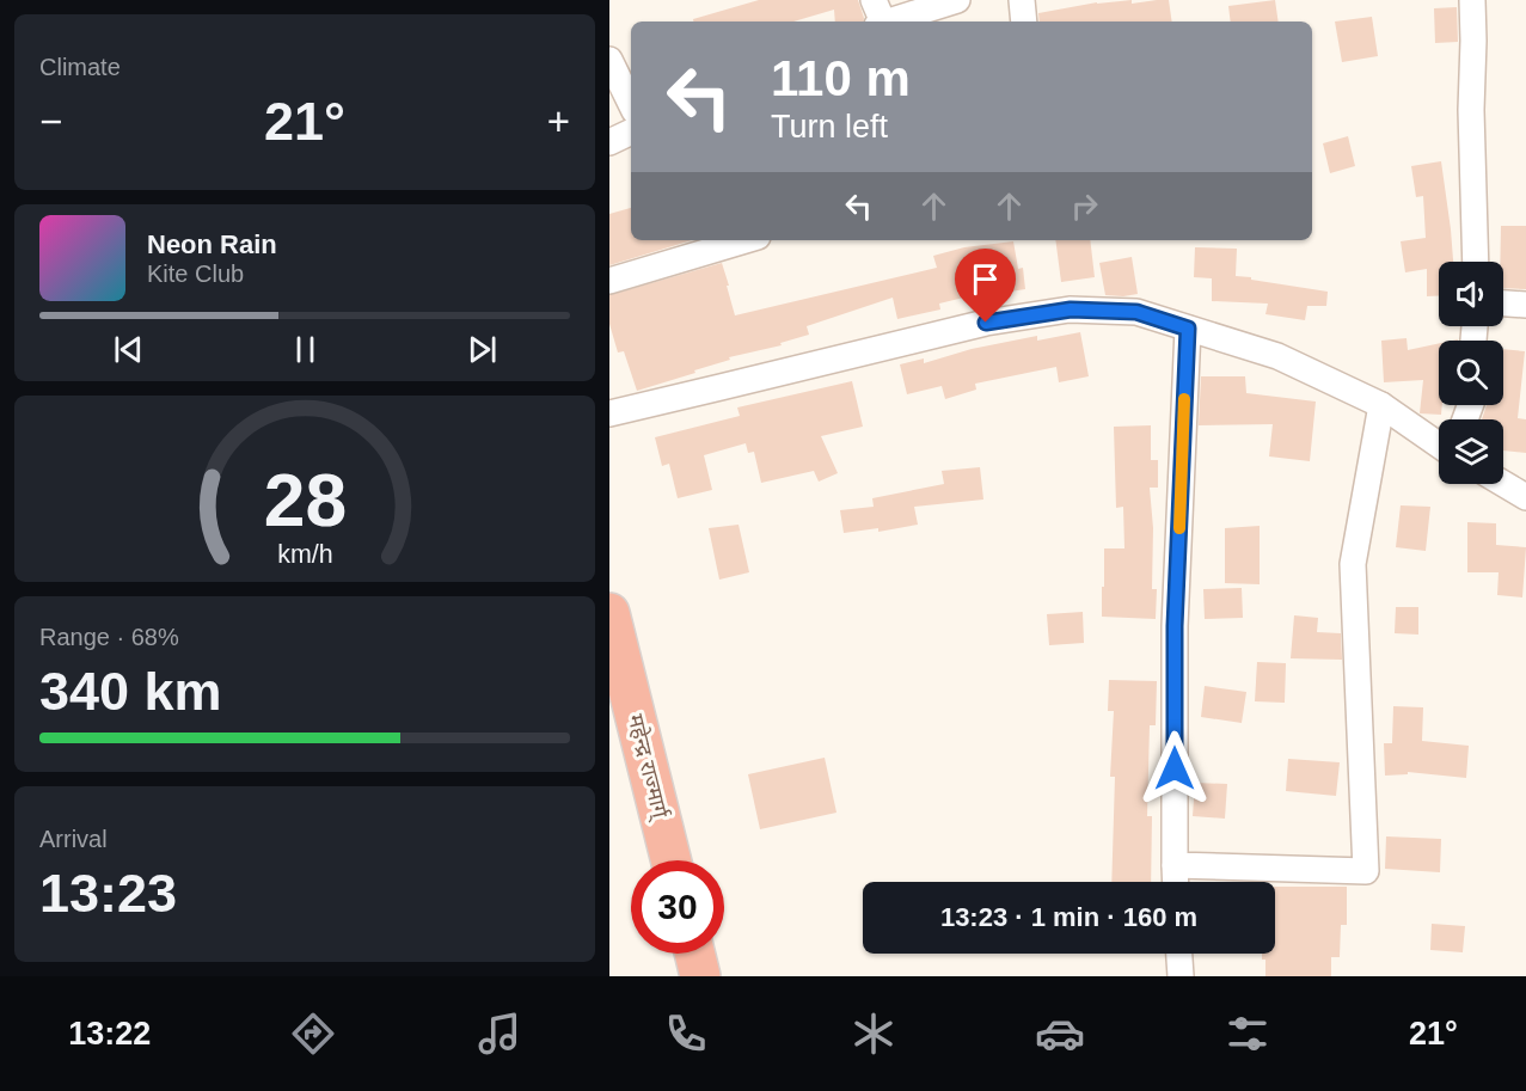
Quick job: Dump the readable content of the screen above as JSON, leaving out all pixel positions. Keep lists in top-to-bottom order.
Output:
{
  "streets": {
    "highway": ["महेन्द्र राज्मार्ग्"]
  },
  "page": {
    "tile": [
      "Climate",
      ["Range · 68%", "340 km"],
      ["Arrival", "13:23"]
    ],
    "turn": ["110 m", "Turn left"],
    "heat": ["−", "21°", "+"],
    "song": ["Neon Rain", "Kite Club"],
    "limit": "30",
    "trip": "13:23 · 1 min · 160 m",
    "tabs": ["13:22", "21°"],
    "gauge": ["28", "km/h"]
  }
}
